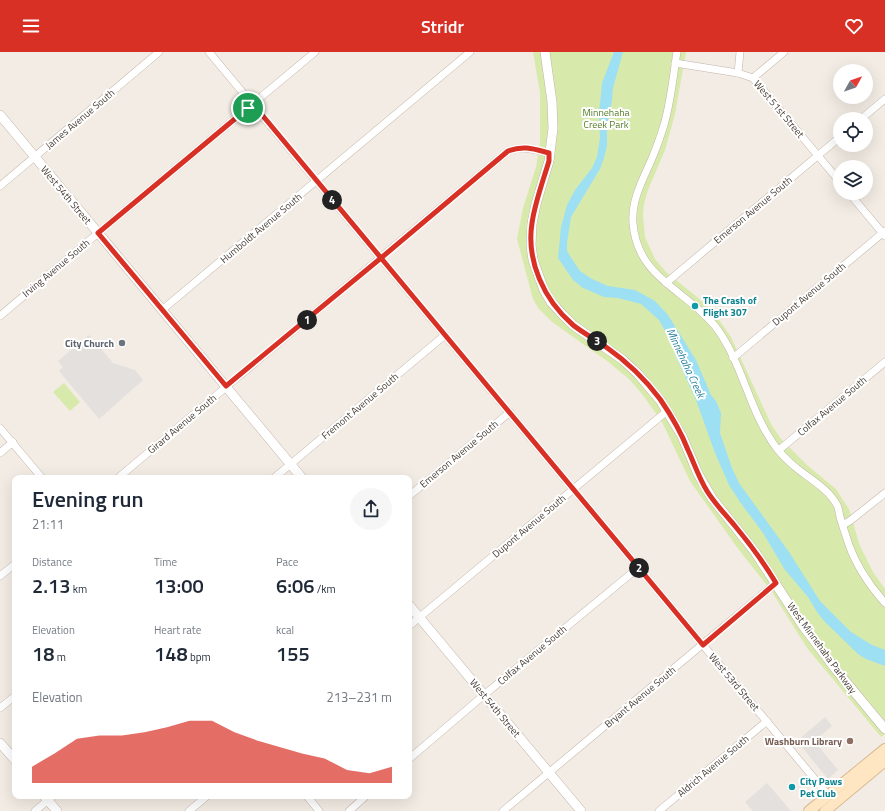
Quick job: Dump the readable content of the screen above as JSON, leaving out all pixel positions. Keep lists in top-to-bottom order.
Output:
{
  "streets": {
    "street": [
      "West 51st Street",
      "James Avenue South",
      "West 54th Street",
      "Emerson Avenue South",
      "Humboldt Avenue South",
      "Irving Avenue South",
      "Dupont Avenue South",
      "Fremont Avenue South",
      "Colfax Avenue South",
      "Girard Avenue South",
      "West Minnehaha Parkway",
      "West 53rd Street",
      "Bryant Avenue South",
      "Aldrich Avenue South"
    ]
  },
  "crossings": [
    ["West 51st Street", "Emerson Avenue South"],
    ["James Avenue South", "West 54th Street"],
    ["West 54th Street", "Humboldt Avenue South"],
    ["West 54th Street", "Irving Avenue South"],
    ["West 54th Street", "Dupont Avenue South"],
    ["West 54th Street", "Fremont Avenue South"],
    ["West 54th Street", "Colfax Avenue South"],
    ["West 54th Street", "Girard Avenue South"],
    ["West 54th Street", "Bryant Avenue South"],
    ["Emerson Avenue South", "West 53rd Street"],
    ["Humboldt Avenue South", "West 53rd Street"],
    ["Irving Avenue South", "West 53rd Street"],
    ["Dupont Avenue South", "West Minnehaha Parkway"],
    ["Dupont Avenue South", "West 53rd Street"],
    ["Fremont Avenue South", "West 53rd Street"],
    ["Colfax Avenue South", "West 53rd Street"],
    ["Girard Avenue South", "West Minnehaha Parkway"],
    ["Girard Avenue South", "West 53rd Street"],
    ["West Minnehaha Parkway", "Bryant Avenue South"],
    ["West 53rd Street", "Bryant Avenue South"],
    ["West 53rd Street", "Aldrich Avenue South"]
  ],
  "water": ["Minnehaha Creek"],
  "parks": ["Minnehaha Creek Park"],
  "places": [
    "The Crash of Flight 307",
    "City Church",
    "Washburn Library",
    "City Paws Pet Club"
  ],
  "north": "top right",
  "page": {
    "header": "Stridr",
    "pins": [
      "4",
      "1",
      "3",
      "2"
    ],
    "heading": ["Evening run", "21:11"],
    "stats": [
      ["Distance", "2.13 km"],
      ["Time", "13:00"],
      ["Pace", "6:06 /km"],
      ["Elevation", "18 m"],
      ["Heart rate", "148 bpm"],
      ["kcal", "155"]
    ],
    "chart": ["Elevation", "213–231 m"]
  }
}
